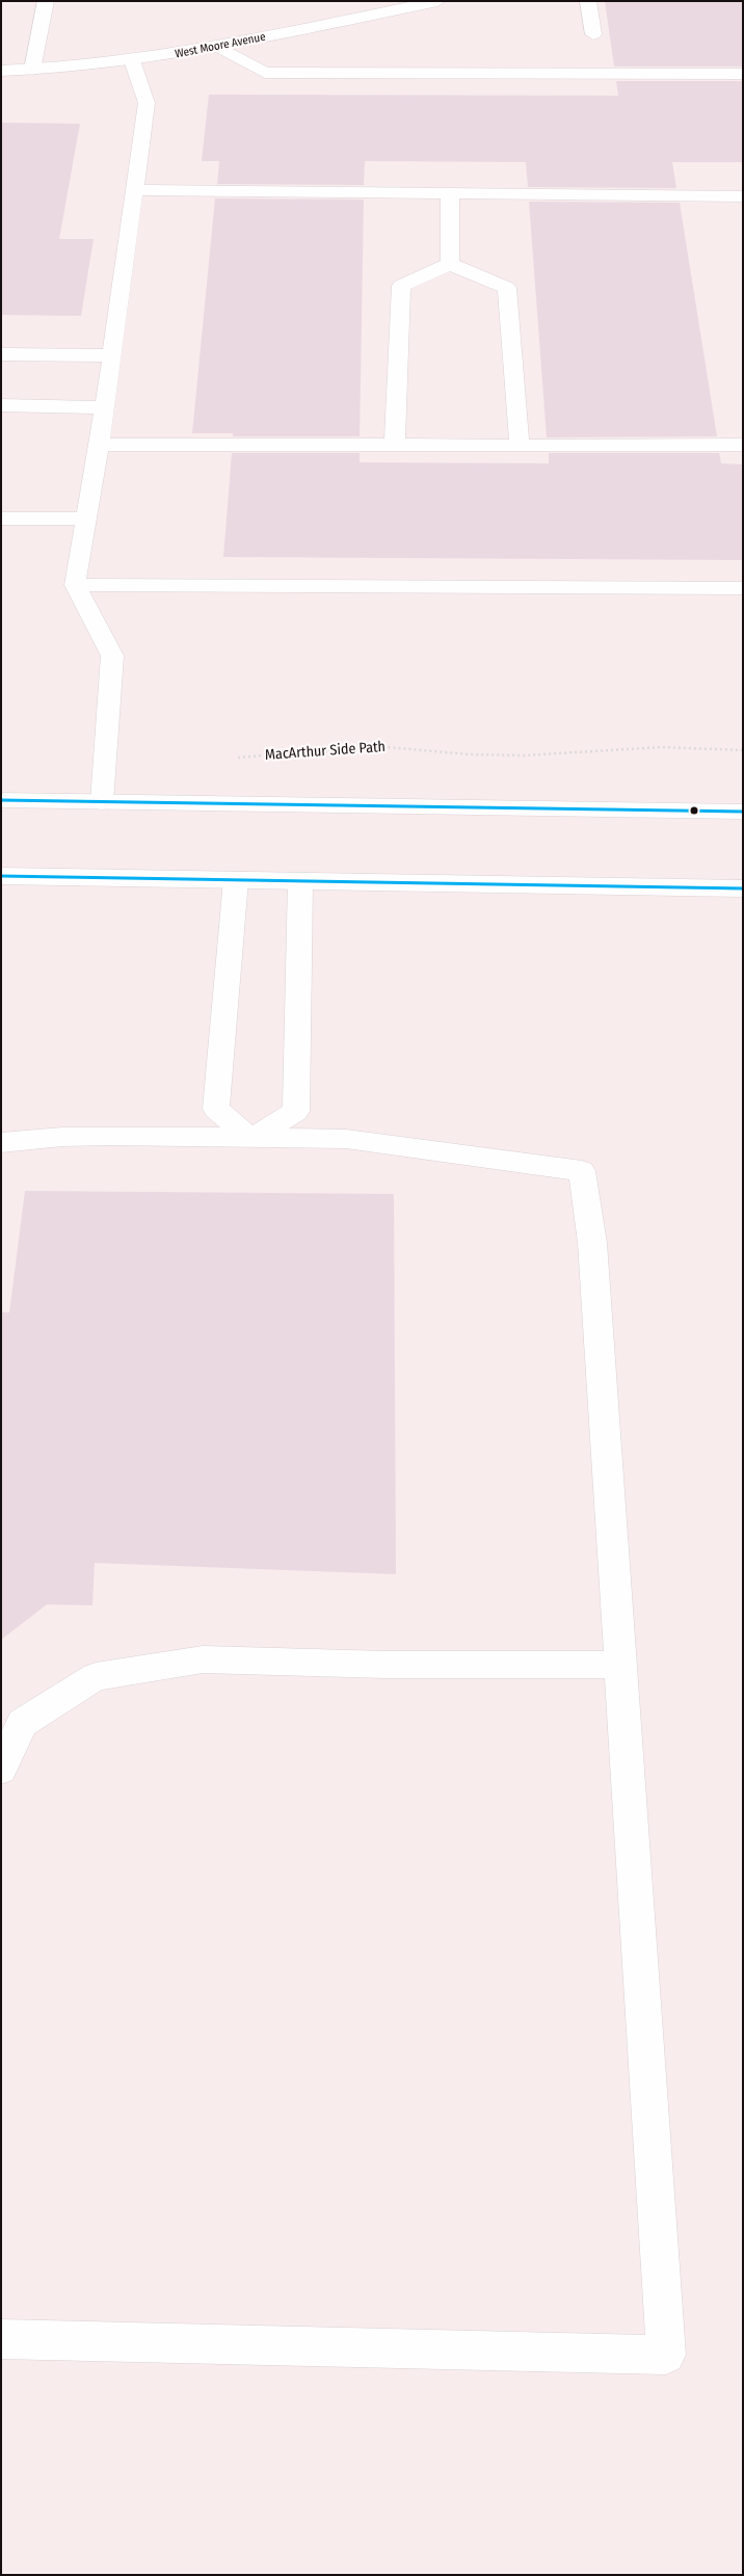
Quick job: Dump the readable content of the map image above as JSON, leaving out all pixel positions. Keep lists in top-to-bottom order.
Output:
{
  "streets": {
    "main road": ["West Moore Avenue"],
    "path": ["MacArthur Side Path"]
  }
}
